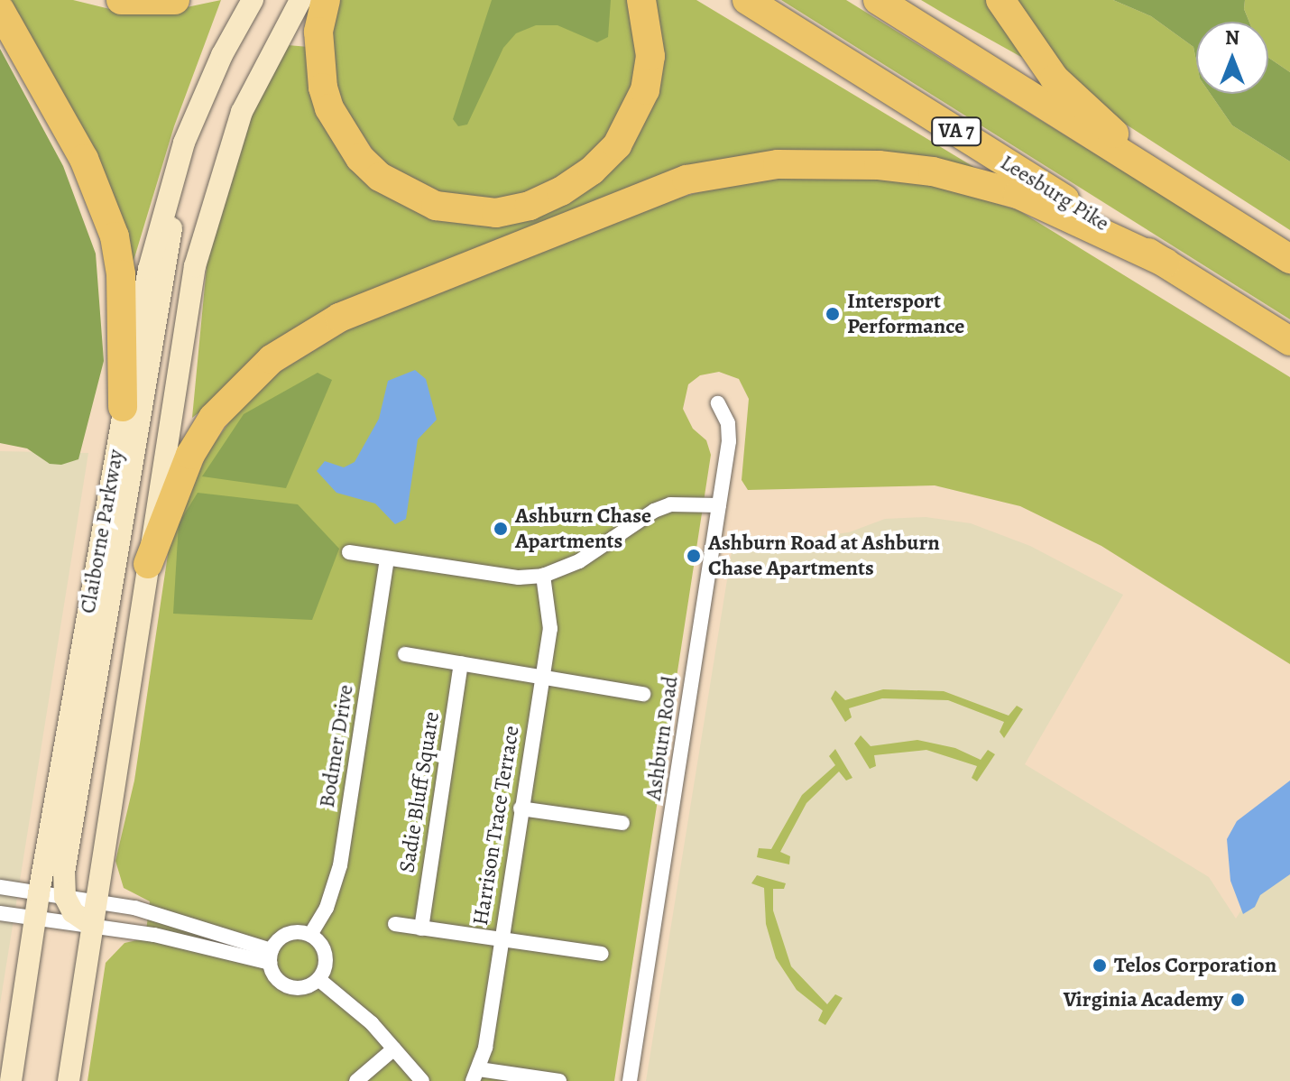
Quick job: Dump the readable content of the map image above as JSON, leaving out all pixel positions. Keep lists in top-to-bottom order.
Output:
{
  "streets": {
    "highway": ["VA 7", "Leesburg Pike"],
    "main road": ["Claiborne Parkway"],
    "street": [
      "Ashburn Road",
      "Bodmer Drive",
      "Sadie Bluff Square",
      "Harrison Trace Terrace"
    ]
  },
  "places": [
    "Intersport Performance",
    "Ashburn Chase Apartments",
    "Ashburn Road at Ashburn Chase Apartments",
    "Telos Corporation",
    "Virginia Academy"
  ],
  "north": "top"
}
